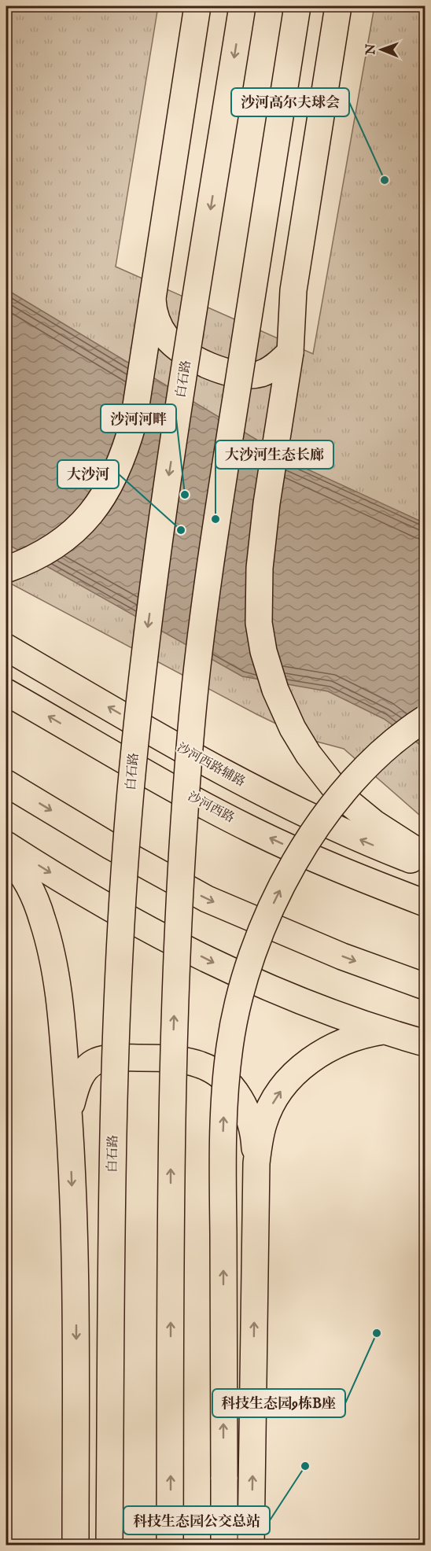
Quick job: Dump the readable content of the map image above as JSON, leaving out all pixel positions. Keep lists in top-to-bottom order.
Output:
{
  "streets": {
    "main road": ["白石路", "沙河西路辅路", "沙河西路"]
  },
  "places": [
    "沙河高尔夫球会",
    "沙河河畔",
    "大沙河生态长廊",
    "大沙河",
    "科技生态园9栋B座",
    "科技生态园公交总站"
  ],
  "north": "left"
}
